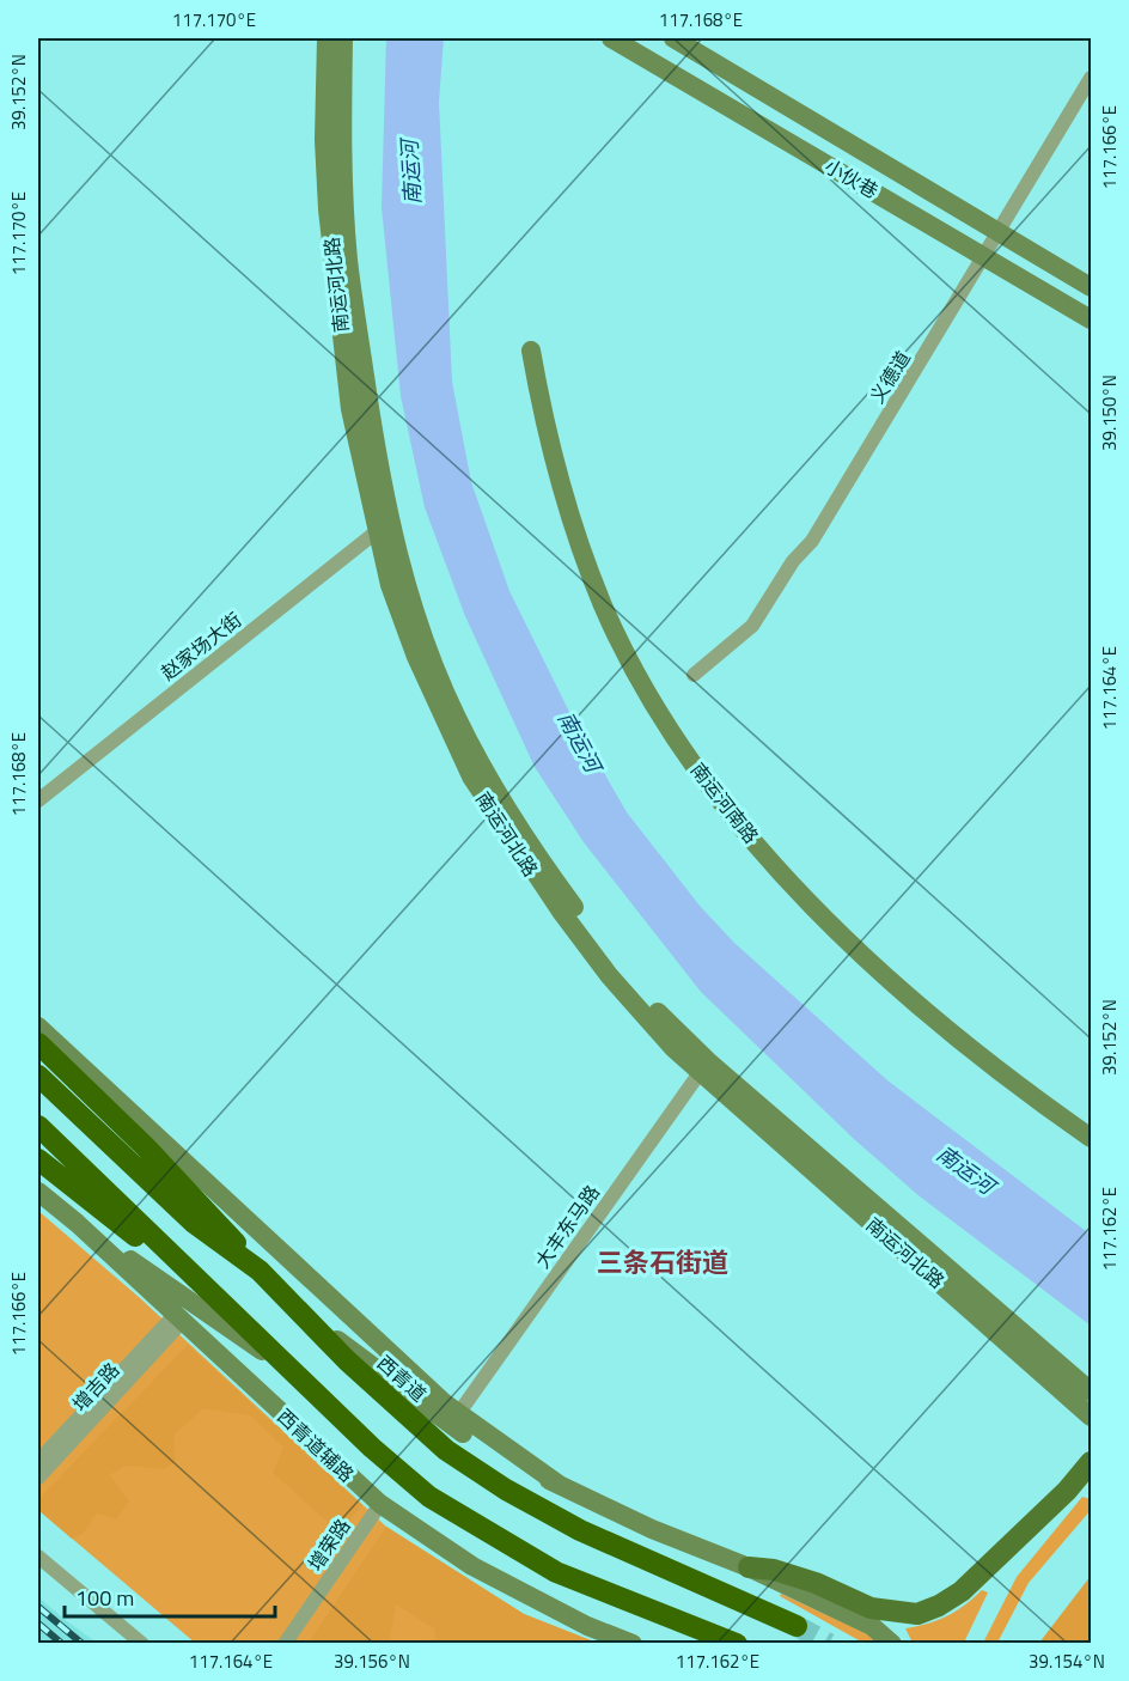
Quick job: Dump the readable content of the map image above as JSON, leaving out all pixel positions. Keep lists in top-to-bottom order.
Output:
{
  "streets": {
    "highway": ["西青道"],
    "street": [
      "小伙巷",
      "南运河北路",
      "义德道",
      "赵家场大街",
      "南运河南路",
      "大丰东马路",
      "增吉路",
      "西青道辅路",
      "增荣路"
    ]
  },
  "crossings": [
    ["小伙巷", "义德道"],
    ["南运河北路", "赵家场大街"],
    ["南运河北路", "大丰东马路"],
    ["增吉路", "西青道辅路"],
    ["西青道辅路", "增荣路"]
  ],
  "districts": ["三条石街道"],
  "water": ["南运河"],
  "scale_bar": "100 m",
  "coordinates": [
    "117.170°E",
    "117.168°E",
    "39.152°N",
    "117.166°E",
    "39.150°N",
    "117.164°E",
    "117.162°E",
    "39.156°N",
    "39.154°N"
  ]
}
